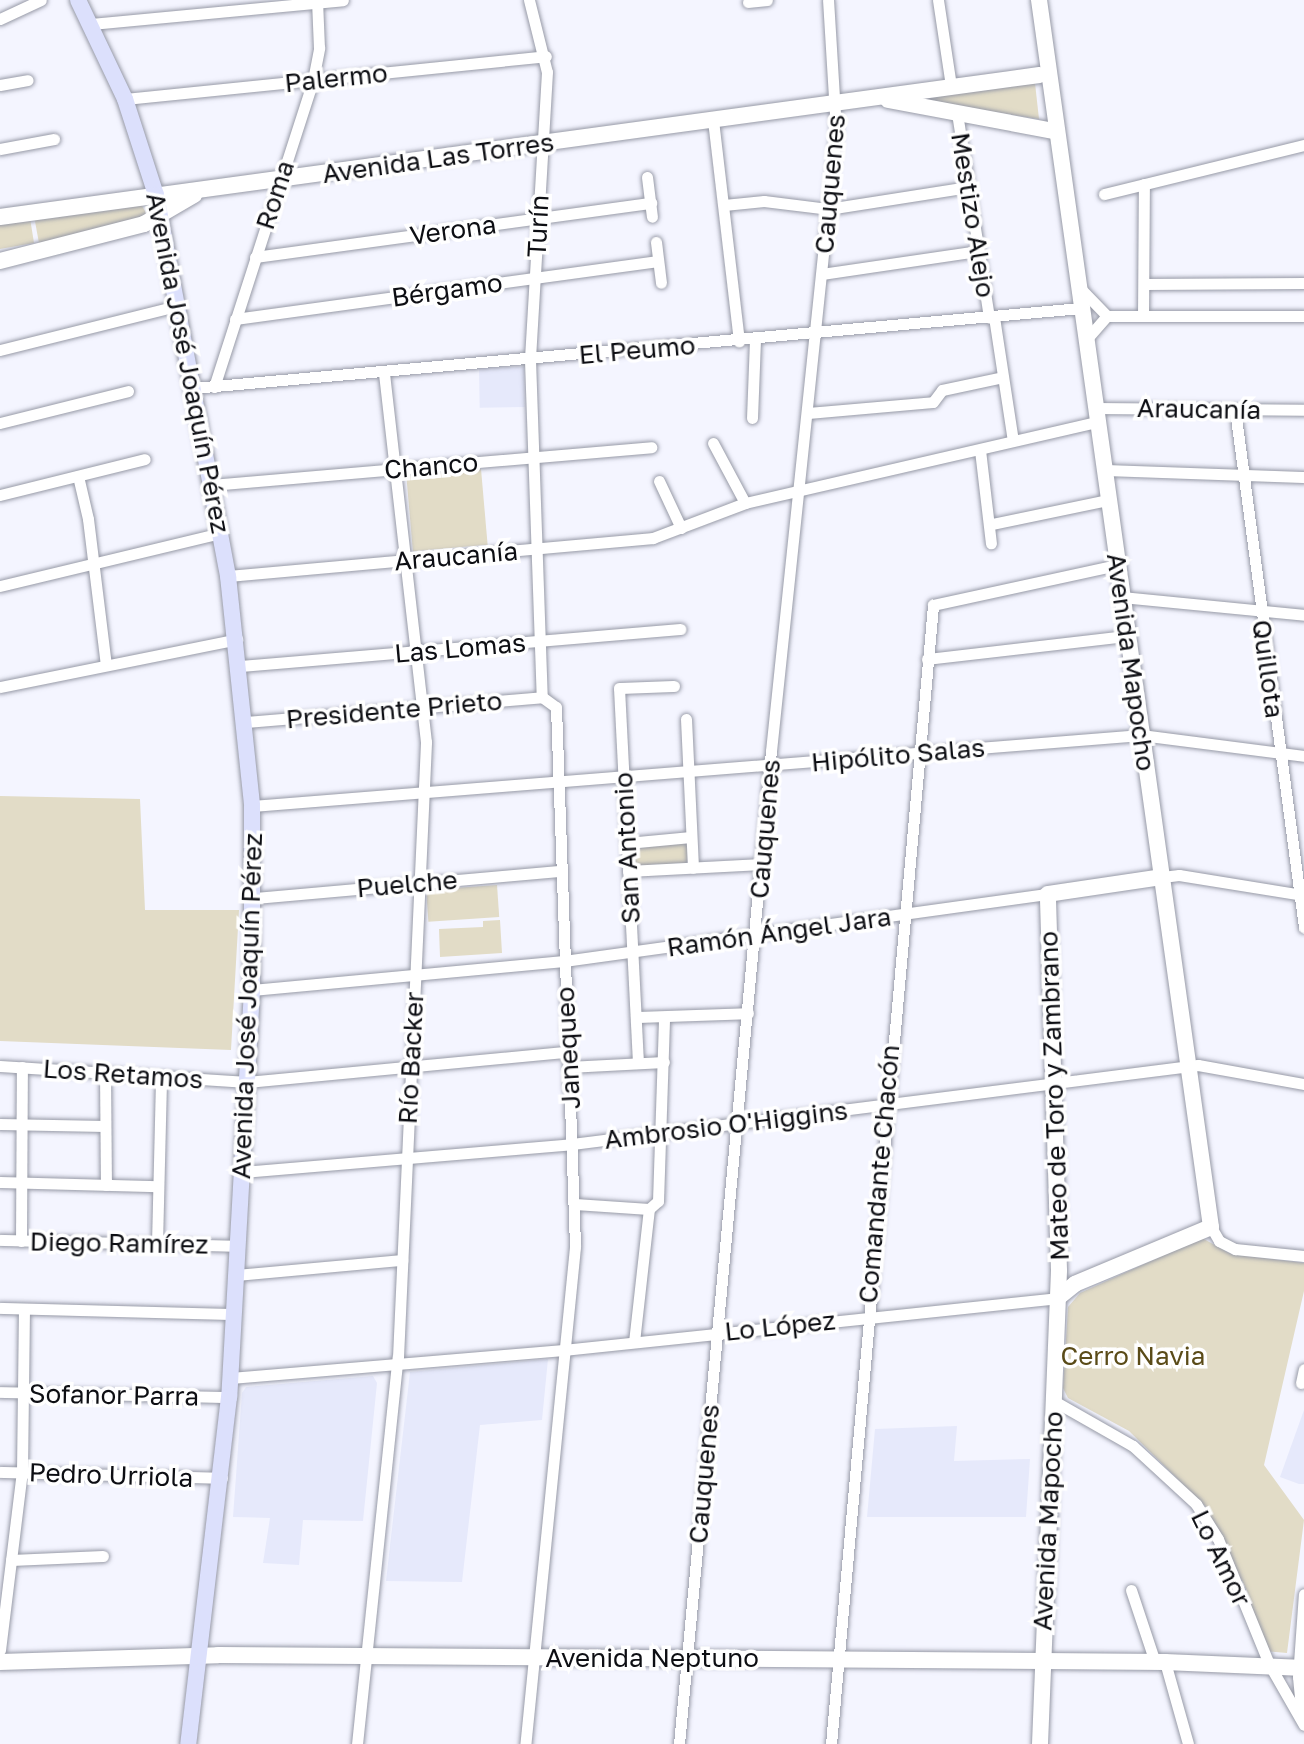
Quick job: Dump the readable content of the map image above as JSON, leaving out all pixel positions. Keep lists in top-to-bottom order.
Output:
{
  "streets": {
    "main road": [
      "Avenida Las Torres",
      "Avenida José Joaquín Pérez",
      "Avenida Mapocho",
      "Ramón Ángel Jara",
      "Mateo de Toro y Zambrano",
      "Avenida Neptuno"
    ],
    "street": [
      "Palermo",
      "Cauquenes",
      "Roma",
      "Mestizo Alejo",
      "Turín",
      "Verona",
      "Bérgamo",
      "El Peumo",
      "Araucanía",
      "Chanco",
      "Las Lomas",
      "Quillota",
      "Presidente Prieto",
      "Hipólito Salas",
      "San Antonio",
      "Puelche",
      "Janequeo",
      "Río Backer",
      "Los Retamos",
      "Ambrosio O'Higgins",
      "Comandante Chacón",
      "Diego Ramírez",
      "Lo López",
      "Sofanor Parra",
      "Pedro Urriola",
      "Lo Amor"
    ]
  },
  "crossings": [
    ["Palermo", "Roma"],
    ["Palermo", "Turín"],
    ["Palermo", "Avenida José Joaquín Pérez"],
    ["Avenida Las Torres", "Cauquenes"],
    ["Avenida Las Torres", "Roma"],
    ["Avenida Las Torres", "Mestizo Alejo"],
    ["Avenida Las Torres", "Turín"],
    ["Avenida Las Torres", "Avenida José Joaquín Pérez"],
    ["Avenida Las Torres", "Avenida Mapocho"],
    ["Cauquenes", "El Peumo"],
    ["Cauquenes", "Araucanía"],
    ["Cauquenes", "Hipólito Salas"],
    ["Cauquenes", "Ramón Ángel Jara"],
    ["Cauquenes", "Ambrosio O'Higgins"],
    ["Cauquenes", "Lo López"],
    ["Cauquenes", "Avenida Neptuno"],
    ["Roma", "Verona"],
    ["Roma", "Bérgamo"],
    ["Roma", "El Peumo"],
    ["Mestizo Alejo", "El Peumo"],
    ["Mestizo Alejo", "Araucanía"],
    ["Turín", "Verona"],
    ["Turín", "Bérgamo"],
    ["Turín", "El Peumo"],
    ["Turín", "Janequeo"],
    ["El Peumo", "Avenida José Joaquín Pérez"],
    ["El Peumo", "Avenida Mapocho"],
    ["El Peumo", "Janequeo"],
    ["El Peumo", "Río Backer"],
    ["Avenida José Joaquín Pérez", "Araucanía"],
    ["Avenida José Joaquín Pérez", "Chanco"],
    ["Avenida José Joaquín Pérez", "Las Lomas"],
    ["Avenida José Joaquín Pérez", "Presidente Prieto"],
    ["Avenida José Joaquín Pérez", "Hipólito Salas"],
    ["Avenida José Joaquín Pérez", "Puelche"],
    ["Avenida José Joaquín Pérez", "Ramón Ángel Jara"],
    ["Avenida José Joaquín Pérez", "Los Retamos"],
    ["Avenida José Joaquín Pérez", "Ambrosio O'Higgins"],
    ["Avenida José Joaquín Pérez", "Diego Ramírez"],
    ["Avenida José Joaquín Pérez", "Lo López"],
    ["Avenida José Joaquín Pérez", "Sofanor Parra"],
    ["Avenida José Joaquín Pérez", "Pedro Urriola"],
    ["Avenida José Joaquín Pérez", "Avenida Neptuno"],
    ["Araucanía", "Avenida Mapocho"],
    ["Araucanía", "Quillota"],
    ["Araucanía", "Janequeo"],
    ["Araucanía", "Río Backer"],
    ["Chanco", "Janequeo"],
    ["Chanco", "Río Backer"],
    ["Las Lomas", "Janequeo"],
    ["Las Lomas", "Río Backer"],
    ["Avenida Mapocho", "Hipólito Salas"],
    ["Avenida Mapocho", "Ramón Ángel Jara"],
    ["Avenida Mapocho", "Mateo de Toro y Zambrano"],
    ["Avenida Mapocho", "Ambrosio O'Higgins"],
    ["Avenida Mapocho", "Comandante Chacón"],
    ["Avenida Mapocho", "Lo López"],
    ["Avenida Mapocho", "Lo Amor"],
    ["Avenida Mapocho", "Avenida Neptuno"],
    ["Quillota", "Hipólito Salas"],
    ["Quillota", "Ramón Ángel Jara"],
    ["Presidente Prieto", "Janequeo"],
    ["Presidente Prieto", "Río Backer"],
    ["Hipólito Salas", "San Antonio"],
    ["Hipólito Salas", "Janequeo"],
    ["Hipólito Salas", "Río Backer"],
    ["Hipólito Salas", "Comandante Chacón"],
    ["San Antonio", "Ramón Ángel Jara"],
    ["Puelche", "Janequeo"],
    ["Puelche", "Río Backer"],
    ["Ramón Ángel Jara", "Janequeo"],
    ["Ramón Ángel Jara", "Río Backer"],
    ["Ramón Ángel Jara", "Mateo de Toro y Zambrano"],
    ["Ramón Ángel Jara", "Comandante Chacón"],
    ["Janequeo", "Los Retamos"],
    ["Janequeo", "Ambrosio O'Higgins"],
    ["Janequeo", "Lo López"],
    ["Janequeo", "Avenida Neptuno"],
    ["Río Backer", "Los Retamos"],
    ["Río Backer", "Ambrosio O'Higgins"],
    ["Río Backer", "Lo López"],
    ["Río Backer", "Avenida Neptuno"],
    ["Mateo de Toro y Zambrano", "Ambrosio O'Higgins"],
    ["Mateo de Toro y Zambrano", "Lo López"],
    ["Ambrosio O'Higgins", "Comandante Chacón"],
    ["Comandante Chacón", "Lo López"],
    ["Comandante Chacón", "Avenida Neptuno"],
    ["Lo Amor", "Avenida Neptuno"]
  ],
  "parks": ["Cerro Navia"]
}
